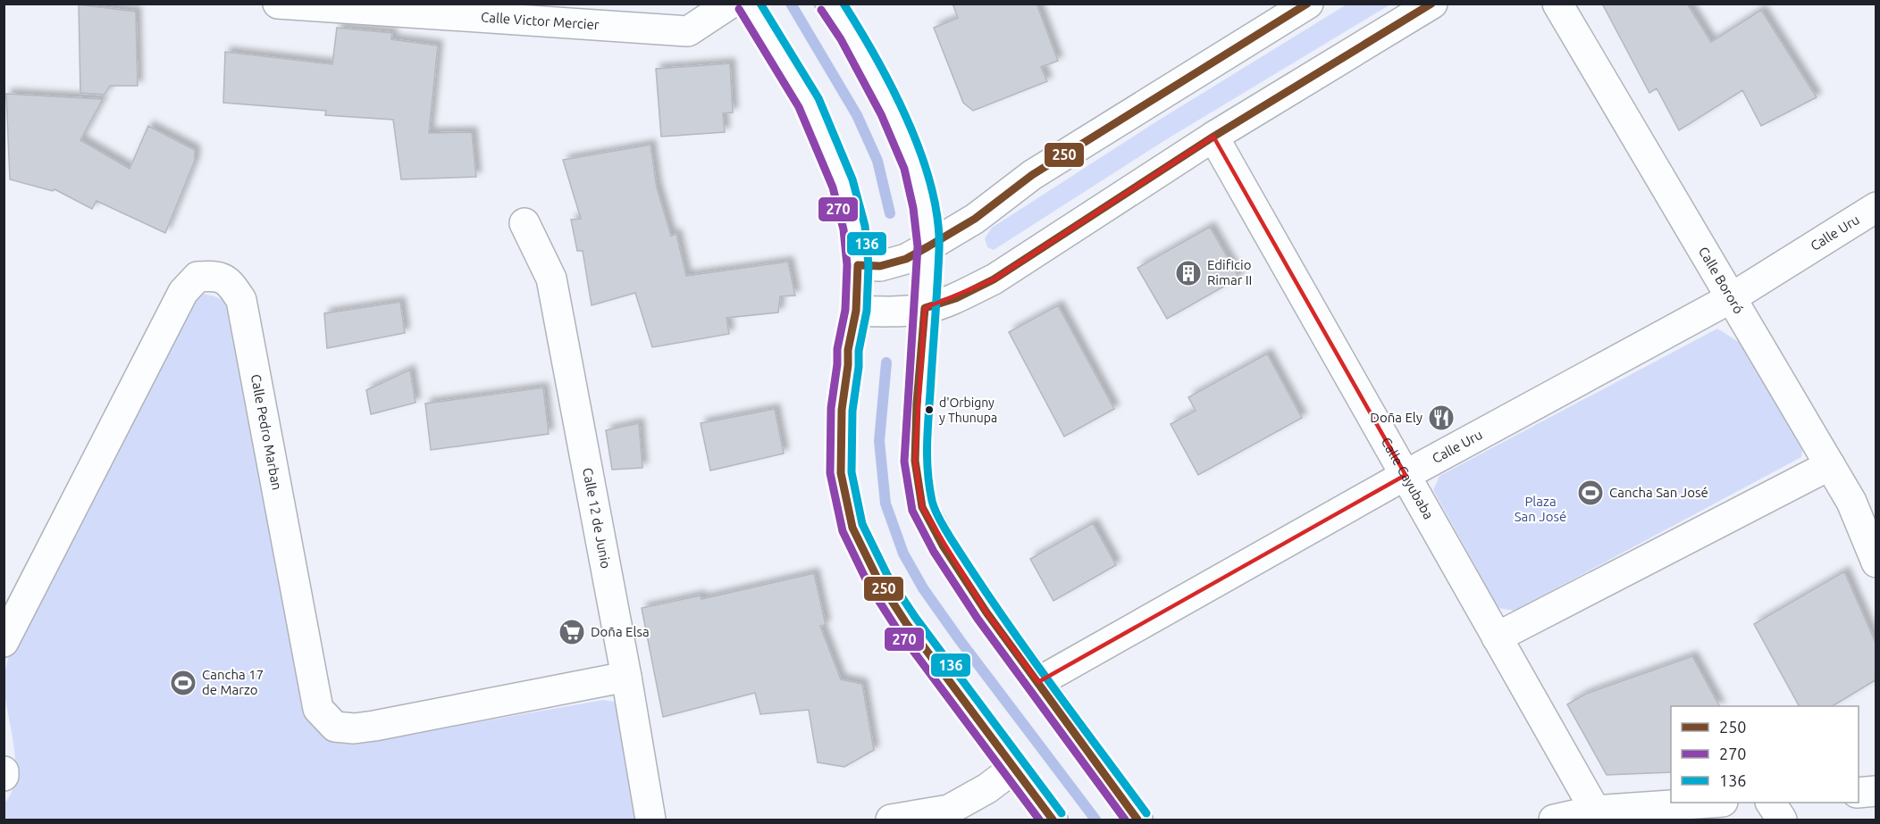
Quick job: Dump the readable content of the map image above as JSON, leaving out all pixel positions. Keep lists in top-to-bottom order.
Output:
{
  "streets": {
    "street": [
      "Calle Victor Mercier",
      "Calle Uru",
      "Calle Bororó",
      "Calle Pedro Marban",
      "Calle Cayubaba",
      "Calle 12 de Junio"
    ]
  },
  "crossings": [
    ["Calle Uru", "Calle Bororó"],
    ["Calle Uru", "Calle Cayubaba"],
    ["Calle Pedro Marban", "Calle 12 de Junio"]
  ],
  "parks": ["Plaza San José"],
  "places": {
    "building": ["Edificio Rimar II"],
    "other": ["d'Orbigny y Thunupa"],
    "restaurant": ["Doña Ely"],
    "sports": ["Cancha San José", "Cancha 17 de Marzo"],
    "supermarket": ["Doña Elsa"]
  },
  "lines": ["transit line 250", "transit line 136", "transit line 270"],
  "legend": ["250", "270", "136"]
}
